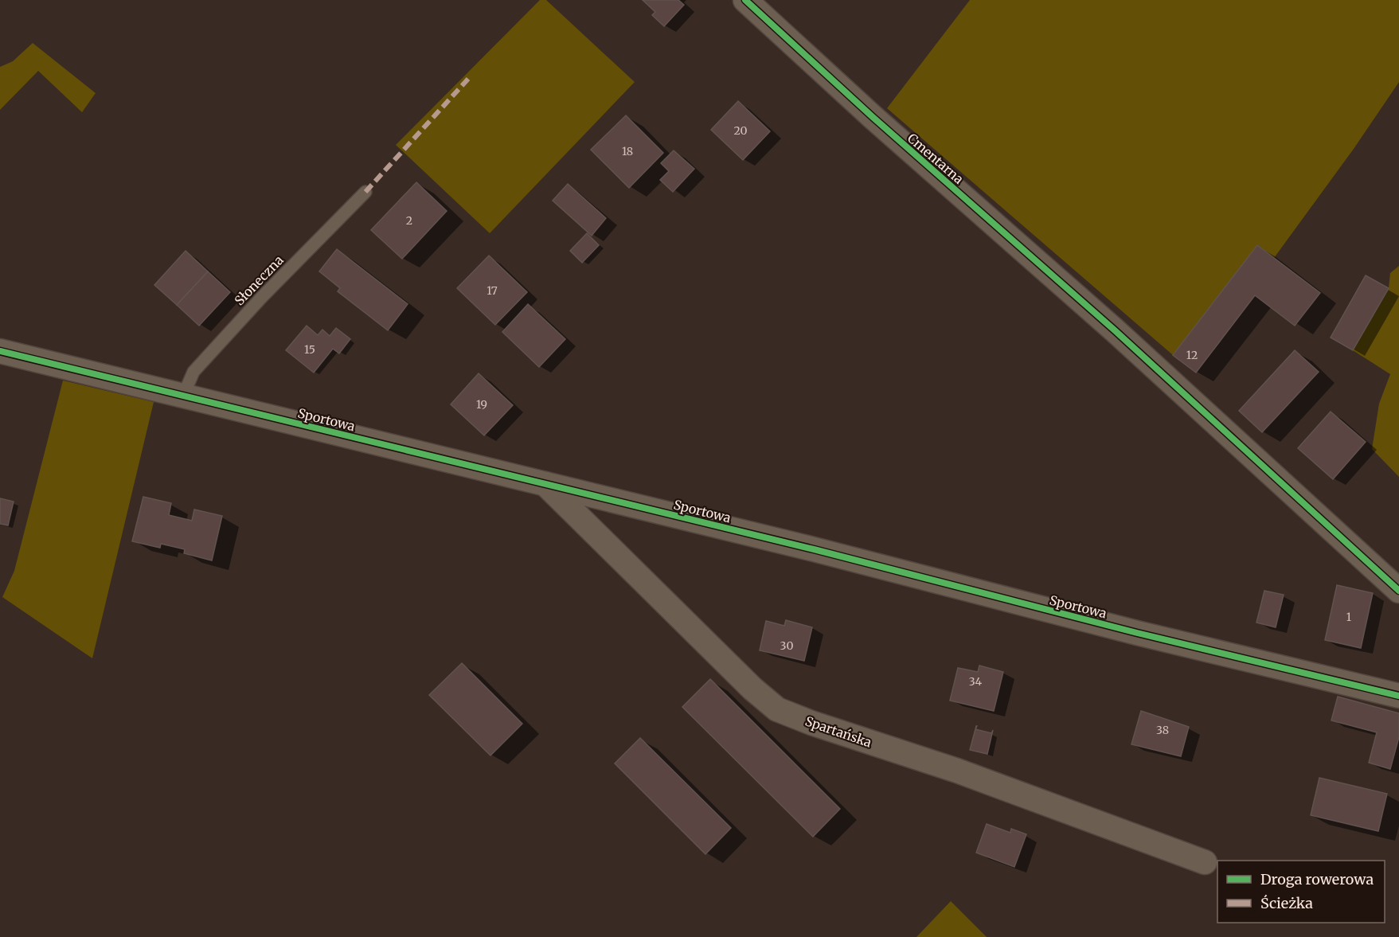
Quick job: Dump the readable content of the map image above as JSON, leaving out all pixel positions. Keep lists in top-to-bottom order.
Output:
{
  "streets": {
    "street": ["Cmentarna", "Sportowa", "Spartańska"],
    "lane": ["Słoneczna"]
  },
  "crossings": [
    ["Słoneczna", "Sportowa"],
    ["Sportowa", "Spartańska"]
  ],
  "house_numbers": [
    "20",
    "18",
    "2",
    "17",
    "15",
    "12",
    "19",
    "1",
    "30",
    "34",
    "38"
  ],
  "legend": ["Droga rowerowa", "Ścieżka"]
}
